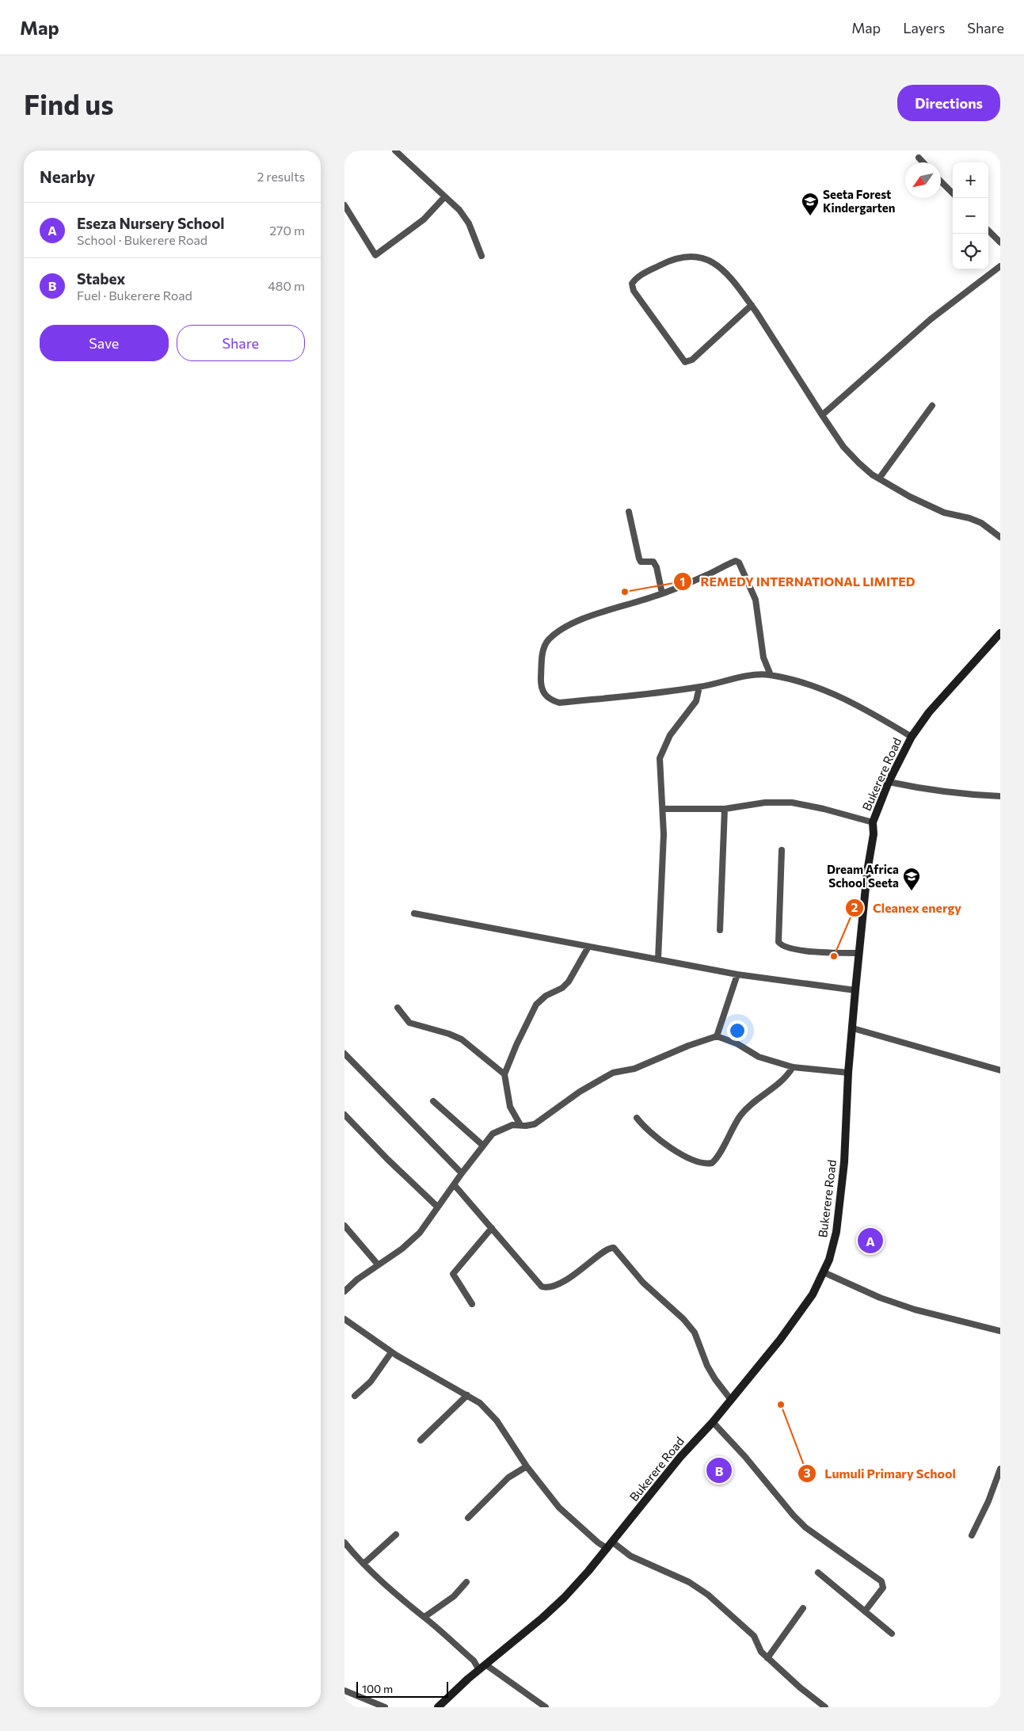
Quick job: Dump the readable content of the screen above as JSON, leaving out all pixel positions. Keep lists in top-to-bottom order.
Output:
{
  "streets": {
    "main road": ["Bukerere Road"]
  },
  "places": {
    "school or university": ["Seeta Forest Kindergarten", "Dream Africa School Seeta"],
    "other": ["REMEDY INTERNATIONAL LIMITED", "Cleanex energy", "Lumuli Primary School"]
  },
  "scale_bar": "100 m",
  "north": "bottom left",
  "page": {
    "header": "Map",
    "nav": ["Map", "Layers", "Share"],
    "buttons": [
      "Directions",
      ["Save", "Share"]
    ],
    "title": "Find us",
    "heading": ["Nearby", "2 results"],
    "map_buttons": ["+", "−"],
    "list": [
      {
        "mark": "A",
        "name": "Eseza Nursery School",
        "note": "School · Bukerere Road",
        "value": "270 m"
      },
      {
        "mark": "B",
        "name": "Stabex",
        "note": "Fuel · Bukerere Road",
        "value": "480 m"
      }
    ],
    "pins": ["A", "B"],
    "scale": "100 m"
  }
}
